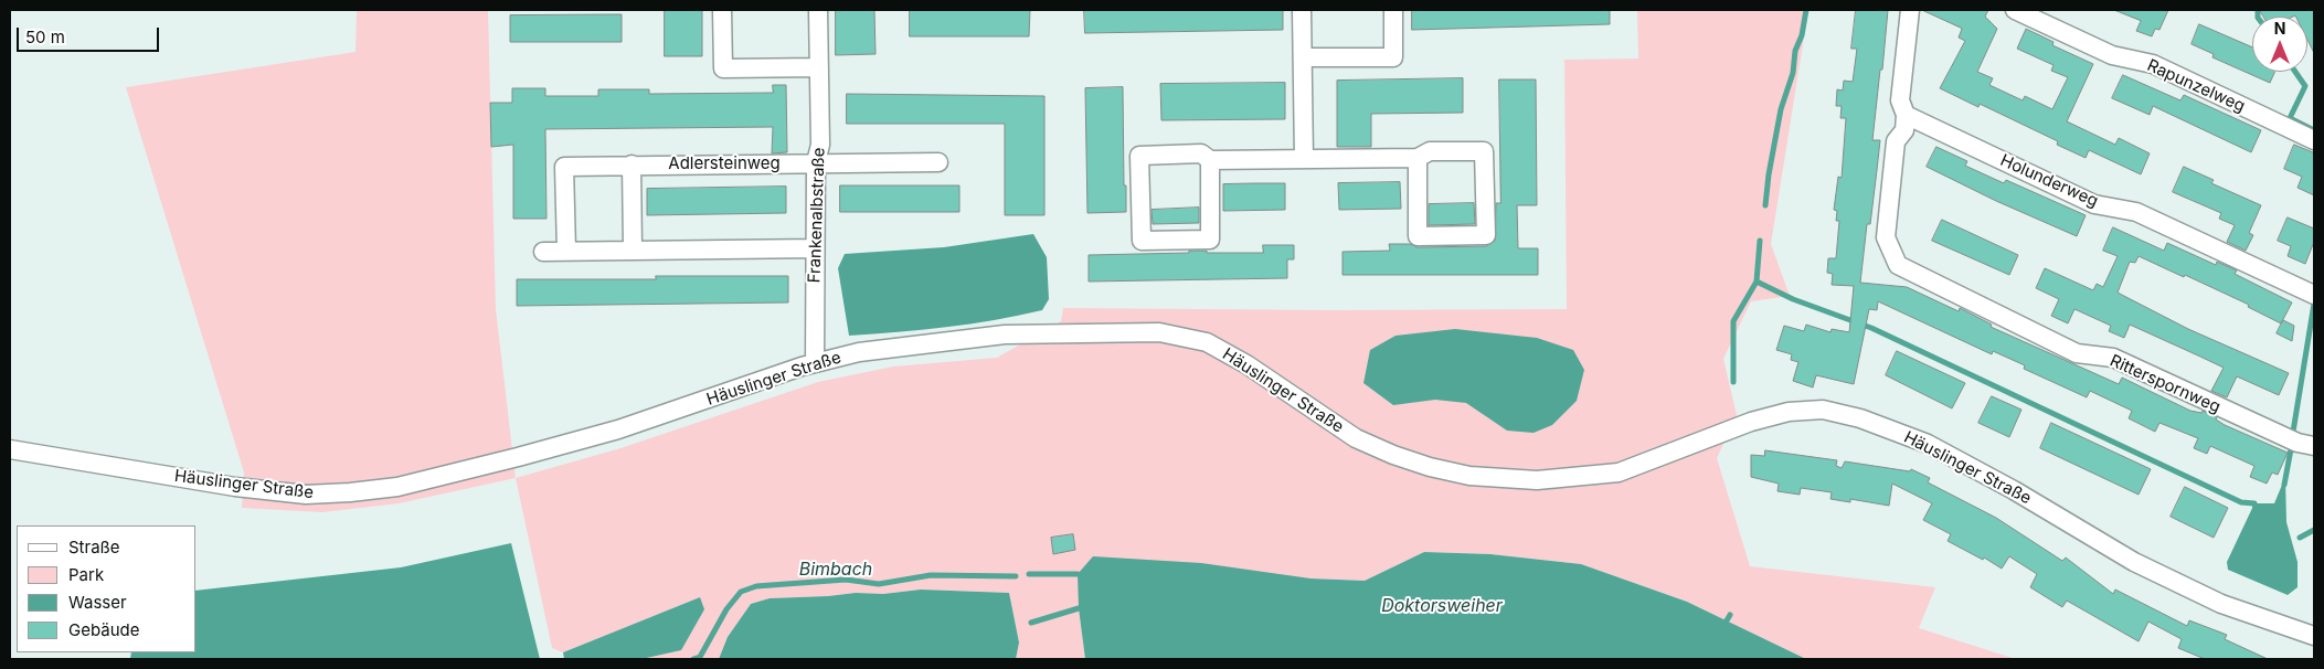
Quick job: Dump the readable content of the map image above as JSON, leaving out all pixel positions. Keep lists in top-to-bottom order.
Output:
{
  "streets": {
    "street": [
      "Rapunzelweg",
      "Adlersteinweg",
      "Holunderweg",
      "Frankenalbstraße",
      "Häuslinger Straße",
      "Ritterspornweg"
    ]
  },
  "crossings": [
    ["Adlersteinweg", "Frankenalbstraße"],
    ["Holunderweg", "Ritterspornweg"],
    ["Frankenalbstraße", "Häuslinger Straße"]
  ],
  "water": ["Bimbach", "Doktorsweiher"],
  "legend": [
    "Straße",
    "Park",
    "Wasser",
    "Gebäude"
  ],
  "scale_bar": "50 m",
  "north": "top"
}
